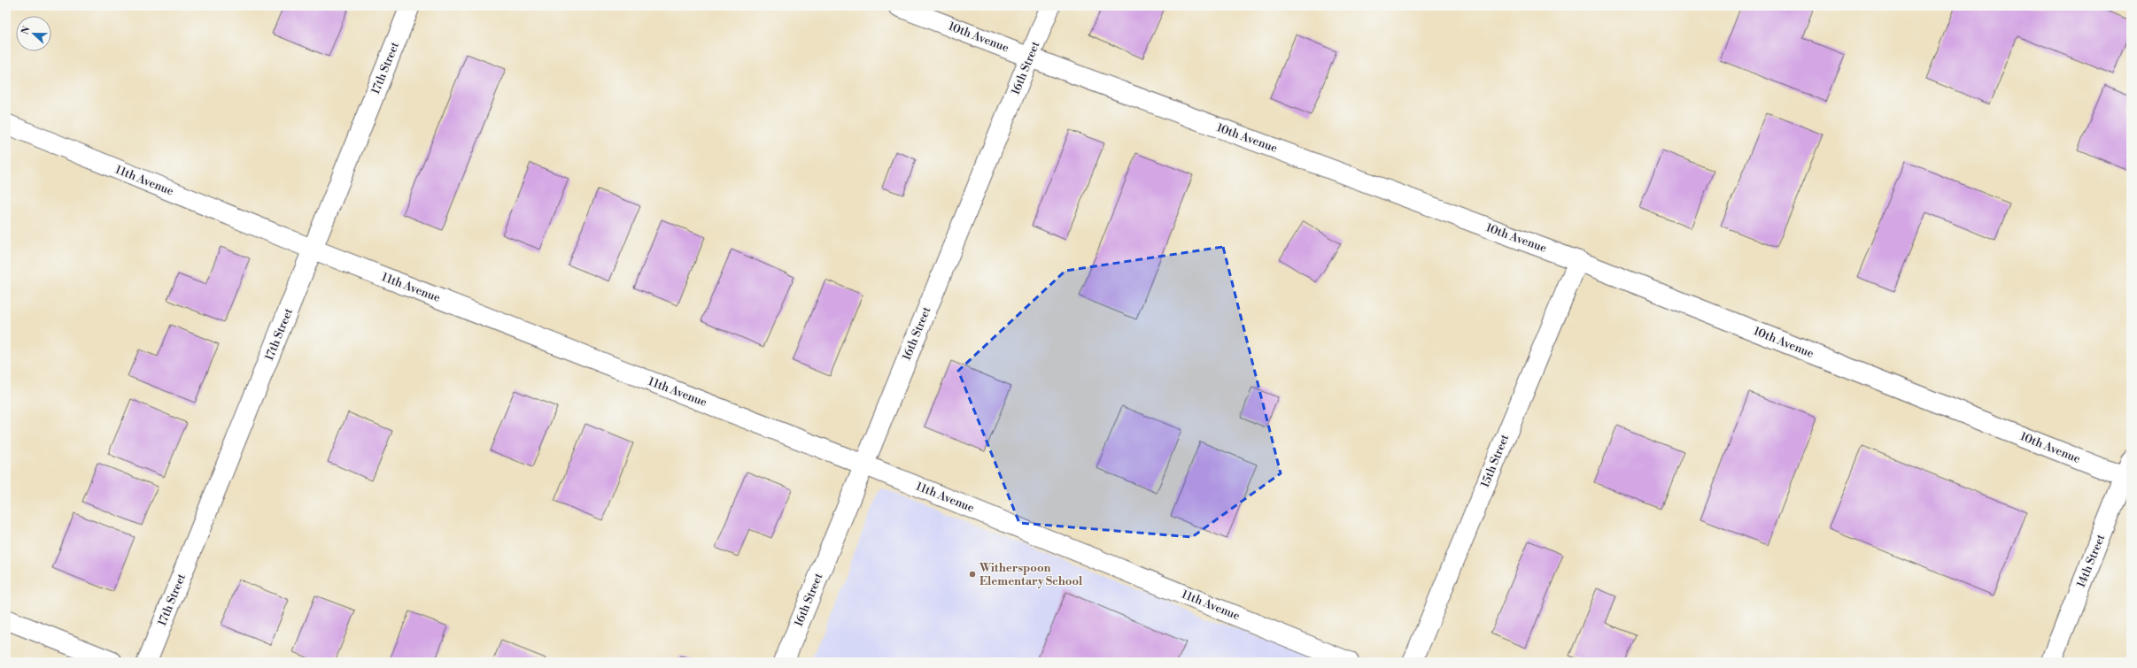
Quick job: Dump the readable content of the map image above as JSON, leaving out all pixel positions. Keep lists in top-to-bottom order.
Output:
{
  "streets": {
    "street": [
      "10th Avenue",
      "17th Street",
      "16th Street",
      "11th Avenue",
      "15th Street",
      "14th Street"
    ]
  },
  "crossings": [
    ["10th Avenue", "16th Street"],
    ["10th Avenue", "15th Street"],
    ["10th Avenue", "14th Street"],
    ["17th Street", "11th Avenue"],
    ["16th Street", "11th Avenue"]
  ],
  "places": ["Witherspoon Elementary School"],
  "north": "left"
}
